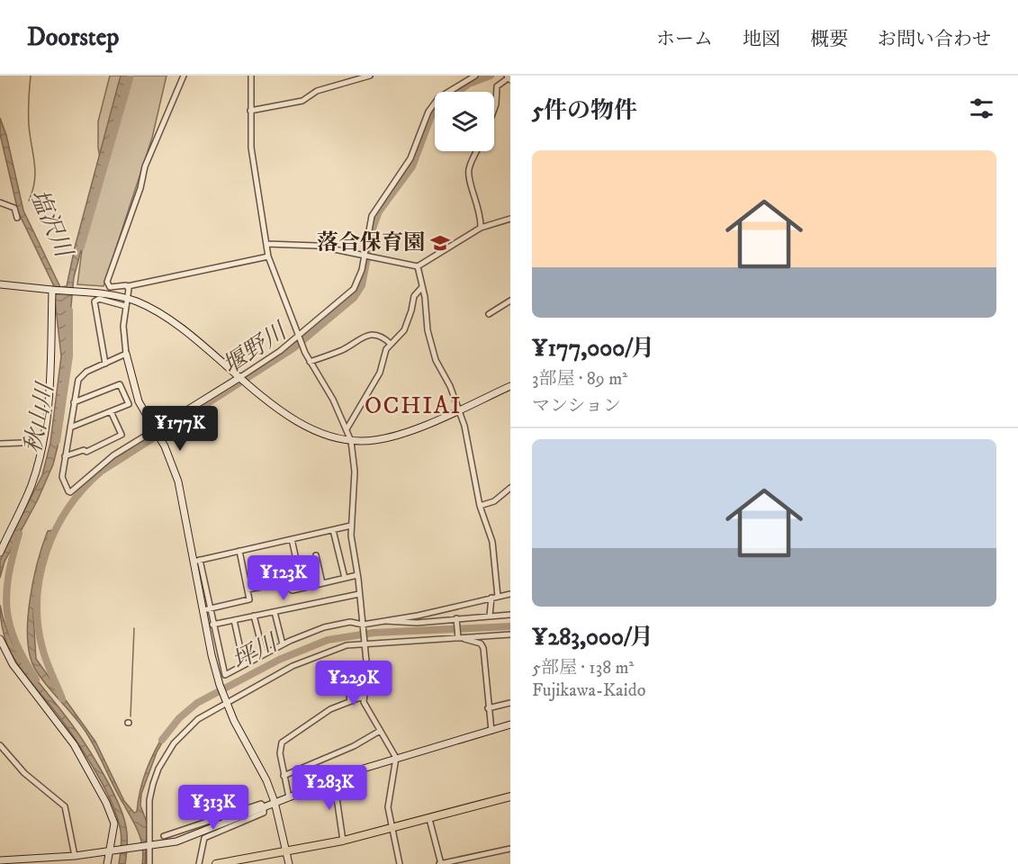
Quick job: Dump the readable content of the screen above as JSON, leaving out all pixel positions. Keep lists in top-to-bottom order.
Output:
{
  "districts": ["OCHIAI"],
  "water": [
    "塩沢川",
    "堰野川",
    "秋山川",
    "坪川"
  ],
  "places": {
    "school or university": ["落合保育園"]
  },
  "page": {
    "header": "Doorstep",
    "nav": [
      "ホーム",
      "地図",
      "概要",
      "お問い合わせ"
    ],
    "heading": "5件の物件",
    "list": [
      {
        "name": "¥177,000/月",
        "note": "3部屋 · 89 m² · マンション"
      },
      {
        "name": "¥283,000/月",
        "note": "5部屋 · 138 m² · Fujikawa-Kaido"
      }
    ],
    "price": [
      "¥177K",
      "¥123K",
      "¥229K",
      "¥283K",
      "¥313K"
    ]
  }
}
